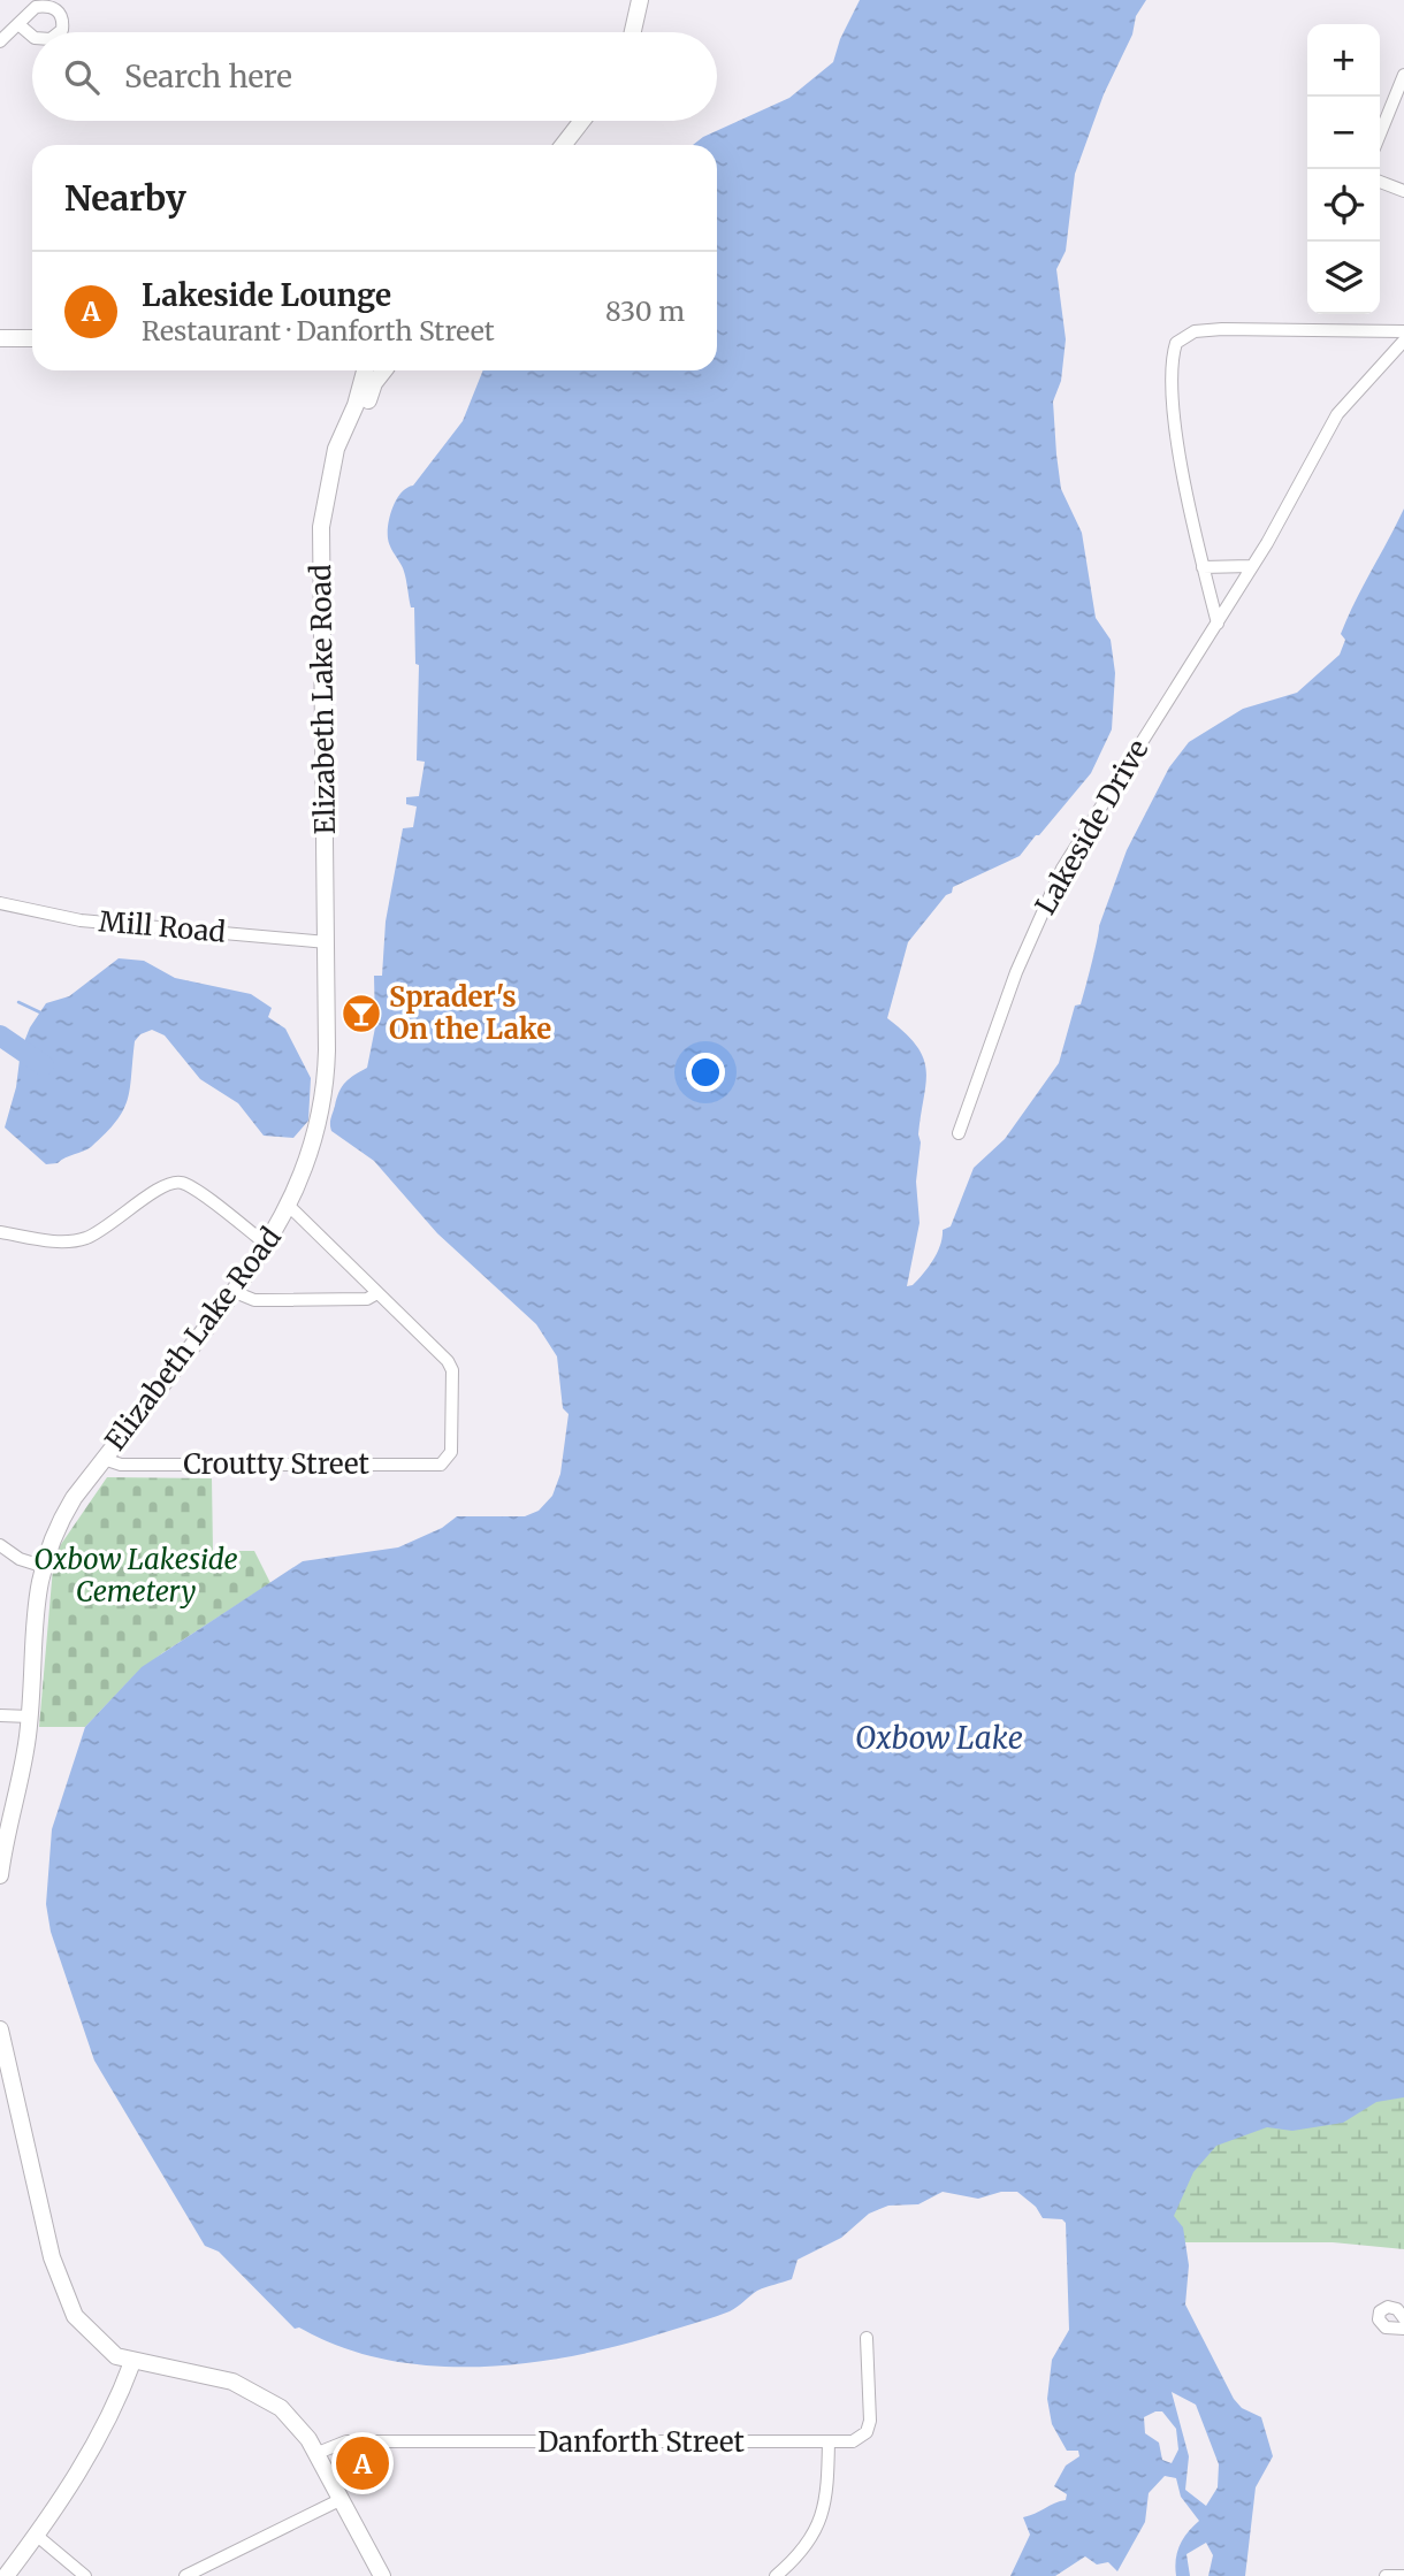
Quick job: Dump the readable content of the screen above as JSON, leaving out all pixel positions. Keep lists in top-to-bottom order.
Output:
{
  "streets": {
    "street": [
      "Elizabeth Lake Road",
      "Lakeside Drive",
      "Mill Road",
      "Croutty Street",
      "Danforth Street"
    ]
  },
  "crossings": [
    ["Elizabeth Lake Road", "Mill Road"],
    ["Elizabeth Lake Road", "Croutty Street"]
  ],
  "water": ["Oxbow Lake"],
  "parks": ["Oxbow Lakeside Cemetery"],
  "places": {
    "bar": ["Sprader's On the Lake"]
  },
  "page": {
    "map_buttons": ["+", "−"],
    "search": "Search here",
    "heading": "Nearby",
    "list": [
      {
        "mark": "A",
        "name": "Lakeside Lounge",
        "note": "Restaurant · Danforth Street",
        "value": "830 m"
      }
    ],
    "pins": "A"
  }
}
